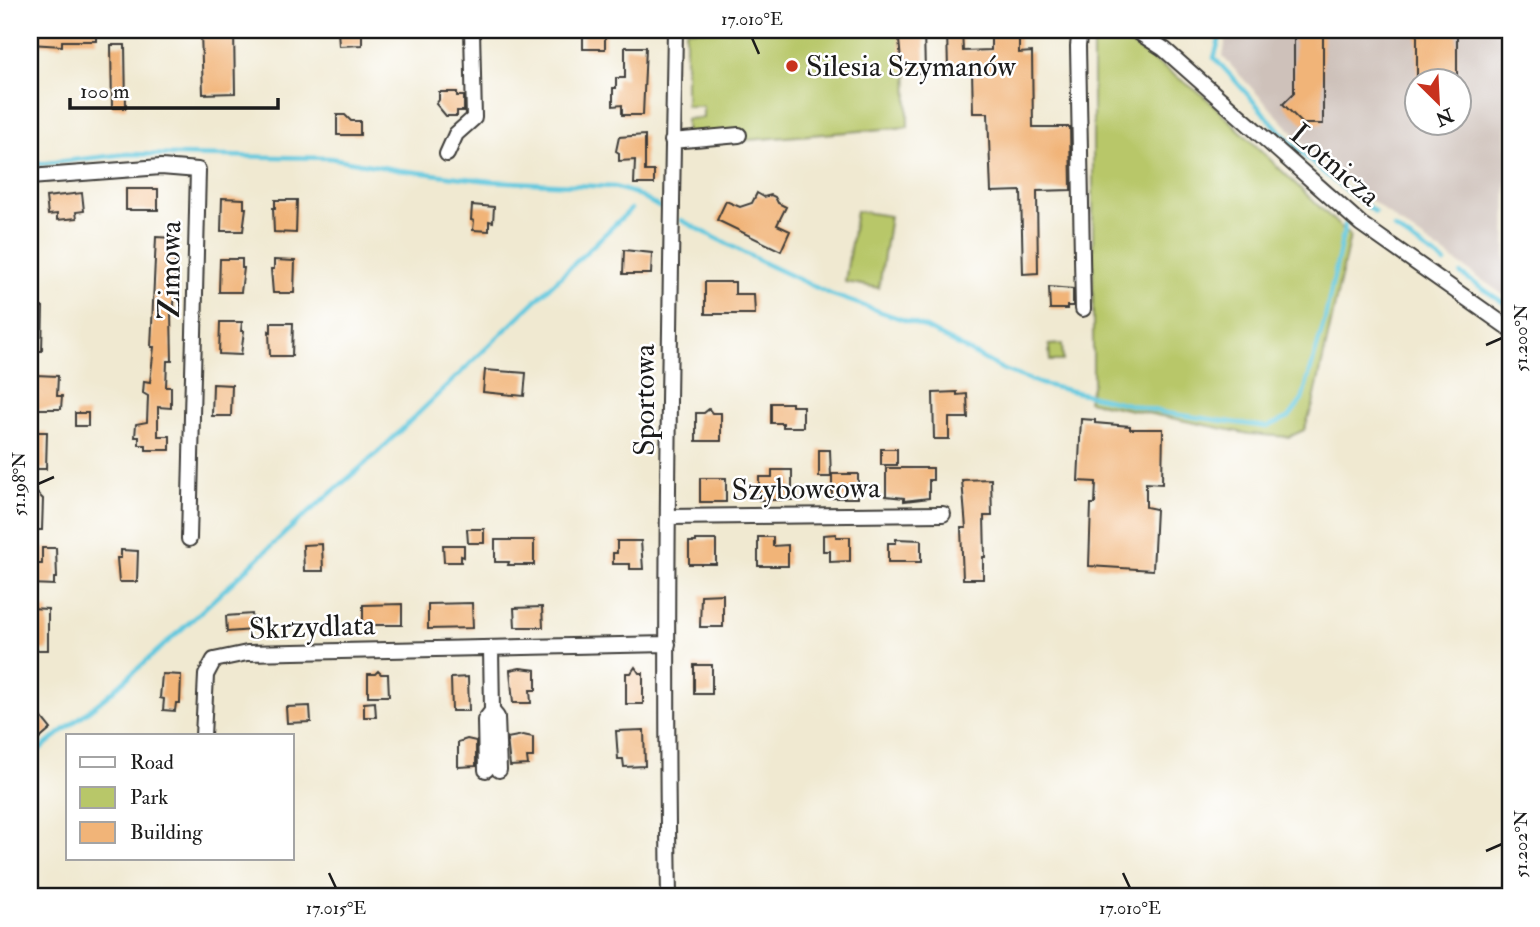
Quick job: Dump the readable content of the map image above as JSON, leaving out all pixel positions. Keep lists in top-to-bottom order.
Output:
{
  "streets": {
    "street": [
      "Lotnicza",
      "Zimowa",
      "Sportowa",
      "Szybowcowa",
      "Skrzydlata"
    ]
  },
  "crossings": [
    ["Sportowa", "Szybowcowa"],
    ["Sportowa", "Skrzydlata"]
  ],
  "places": ["Silesia Szymanów"],
  "legend": ["Road", "Park", "Building"],
  "scale_bar": "100 m",
  "north": "bottom right",
  "coordinates": [
    "17.010°E",
    "51.200°N",
    "51.198°N",
    "51.202°N",
    "17.015°E"
  ]
}
